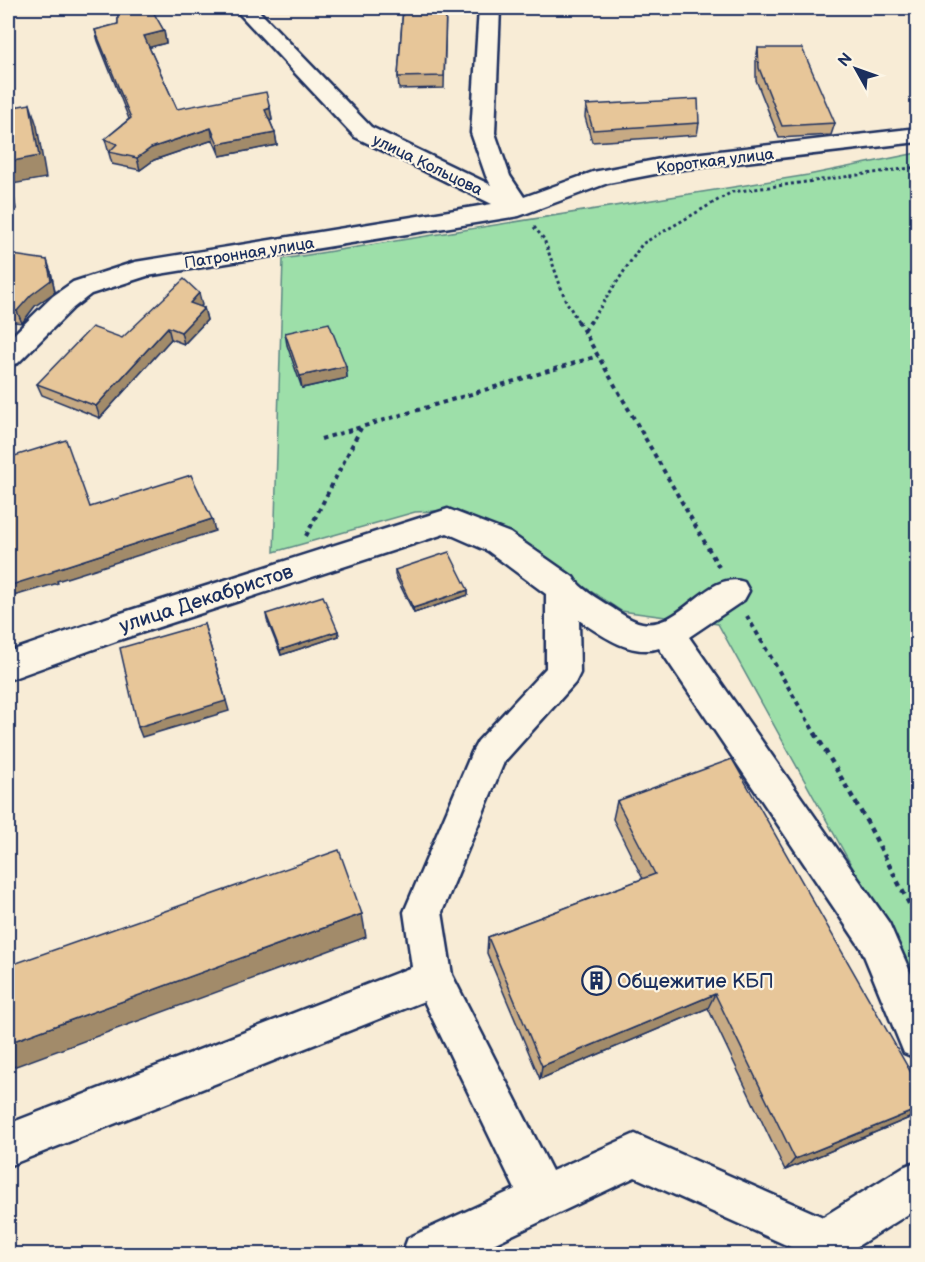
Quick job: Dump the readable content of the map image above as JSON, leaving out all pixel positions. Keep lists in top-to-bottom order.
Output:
{
  "streets": {
    "street": [
      "Короткая улица",
      "улица Кольцова",
      "Патронная улица",
      "улица Декабристов"
    ]
  },
  "crossings": [
    ["Короткая улица", "улица Кольцова"],
    ["Короткая улица", "Патронная улица"],
    ["улица Кольцова", "Патронная улица"]
  ],
  "places": {
    "building": ["Общежитие КБП"]
  },
  "north": "top left"
}
